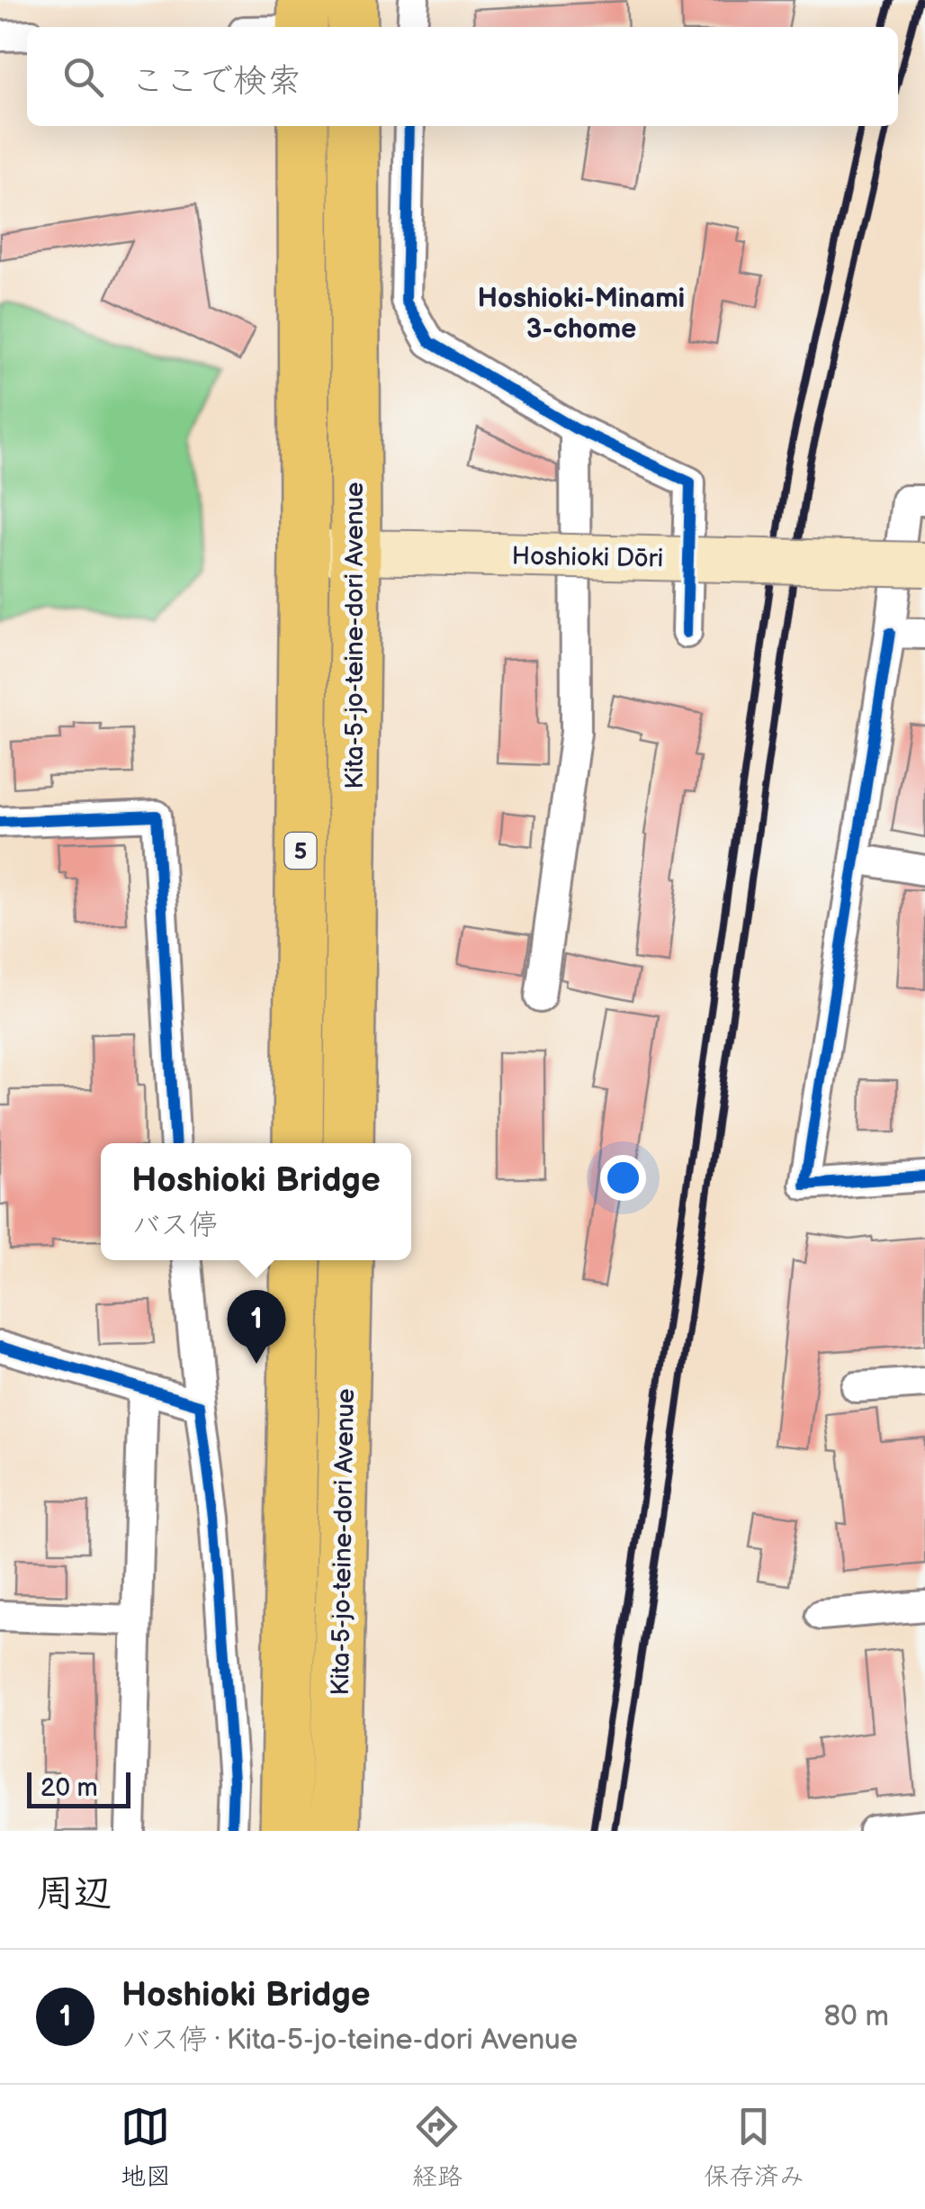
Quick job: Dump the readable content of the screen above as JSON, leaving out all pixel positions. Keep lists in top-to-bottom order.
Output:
{
  "streets": {
    "highway": ["Kita-5-jo-teine-dori Avenue", "5"],
    "street": ["Hoshioki Dōri"]
  },
  "crossings": [
    ["Hoshioki Dōri", "Kita-5-jo-teine-dori Avenue"]
  ],
  "districts": ["Hoshioki-Minami 3-chome"],
  "scale_bar": "20 m",
  "page": {
    "search": "ここで検索",
    "popup": ["Hoshioki Bridge", "バス停"],
    "pins": "1",
    "scale": "20 m",
    "heading": "周辺",
    "list": [
      {
        "mark": "1",
        "name": "Hoshioki Bridge",
        "note": "バス停 · Kita-5-jo-teine-dori Avenue",
        "value": "80 m"
      }
    ],
    "nav": ["地図", "経路", "保存済み"]
  }
}
